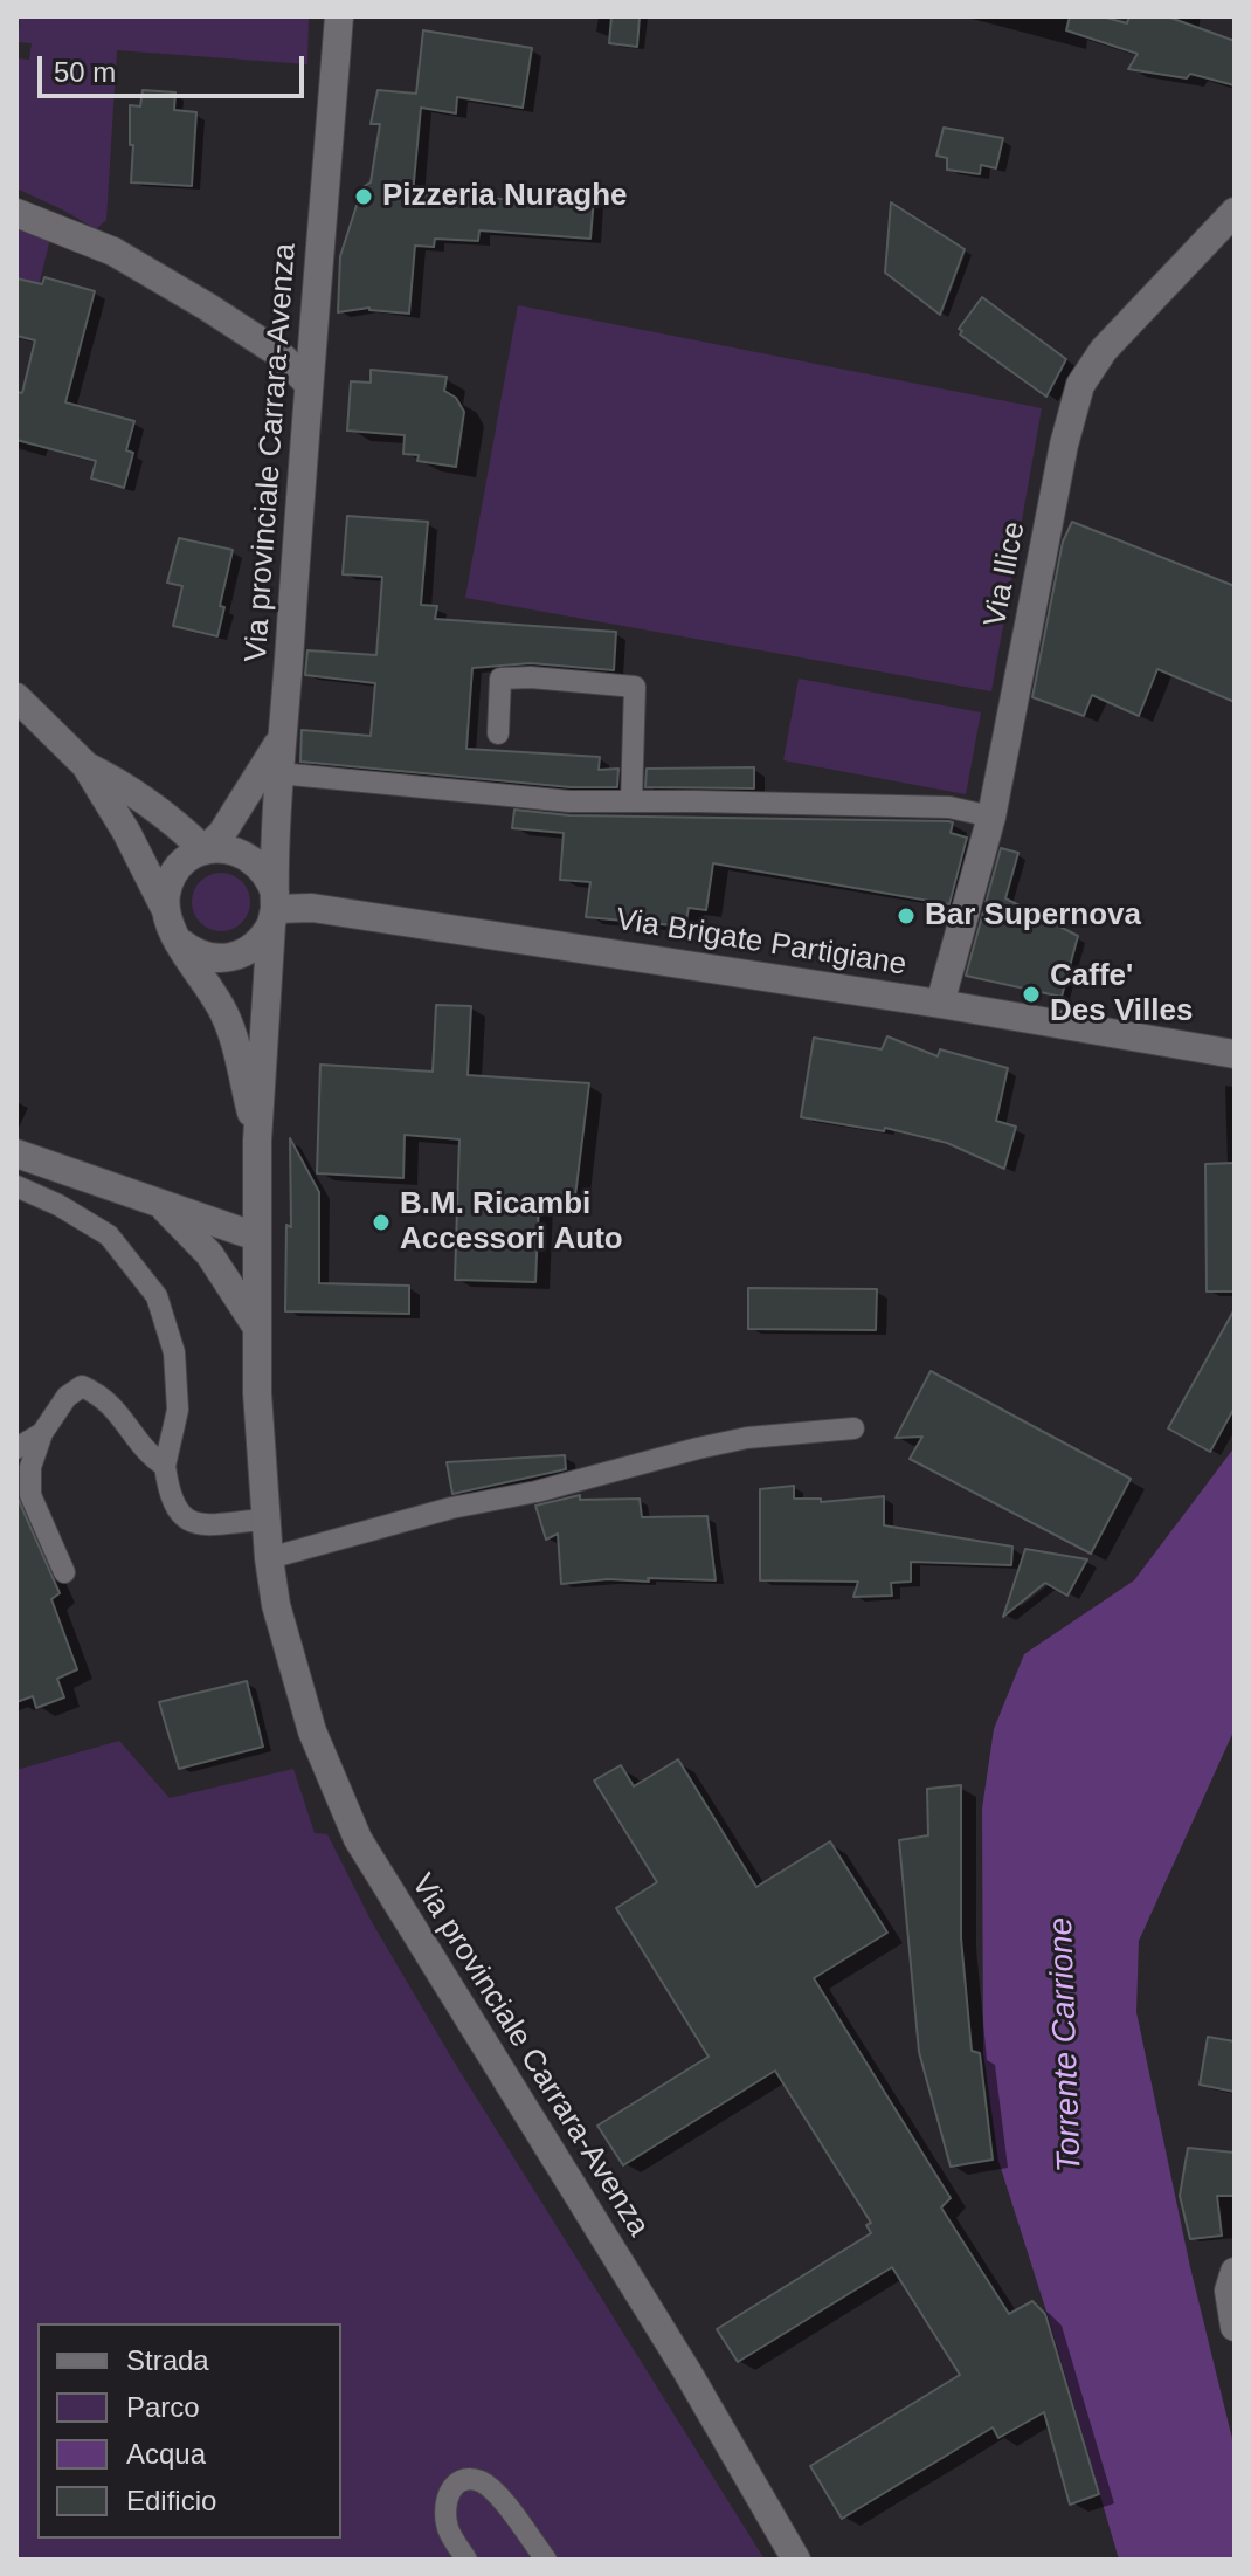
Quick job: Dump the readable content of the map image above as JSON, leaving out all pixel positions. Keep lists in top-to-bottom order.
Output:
{
  "streets": {
    "main road": ["Via provinciale Carrara-Avenza", "Via Ilice", "Via Brigate Partigiane"]
  },
  "crossings": [
    ["Via provinciale Carrara-Avenza", "Via Brigate Partigiane"],
    ["Via Ilice", "Via Brigate Partigiane"]
  ],
  "water": ["Torrente Carrione"],
  "places": [
    "Pizzeria Nuraghe",
    "Bar Supernova",
    "Caffe' Des Villes",
    "B.M. Ricambi Accessori Auto"
  ],
  "legend": [
    "Strada",
    "Parco",
    "Acqua",
    "Edificio"
  ],
  "scale_bar": "50 m"
}
